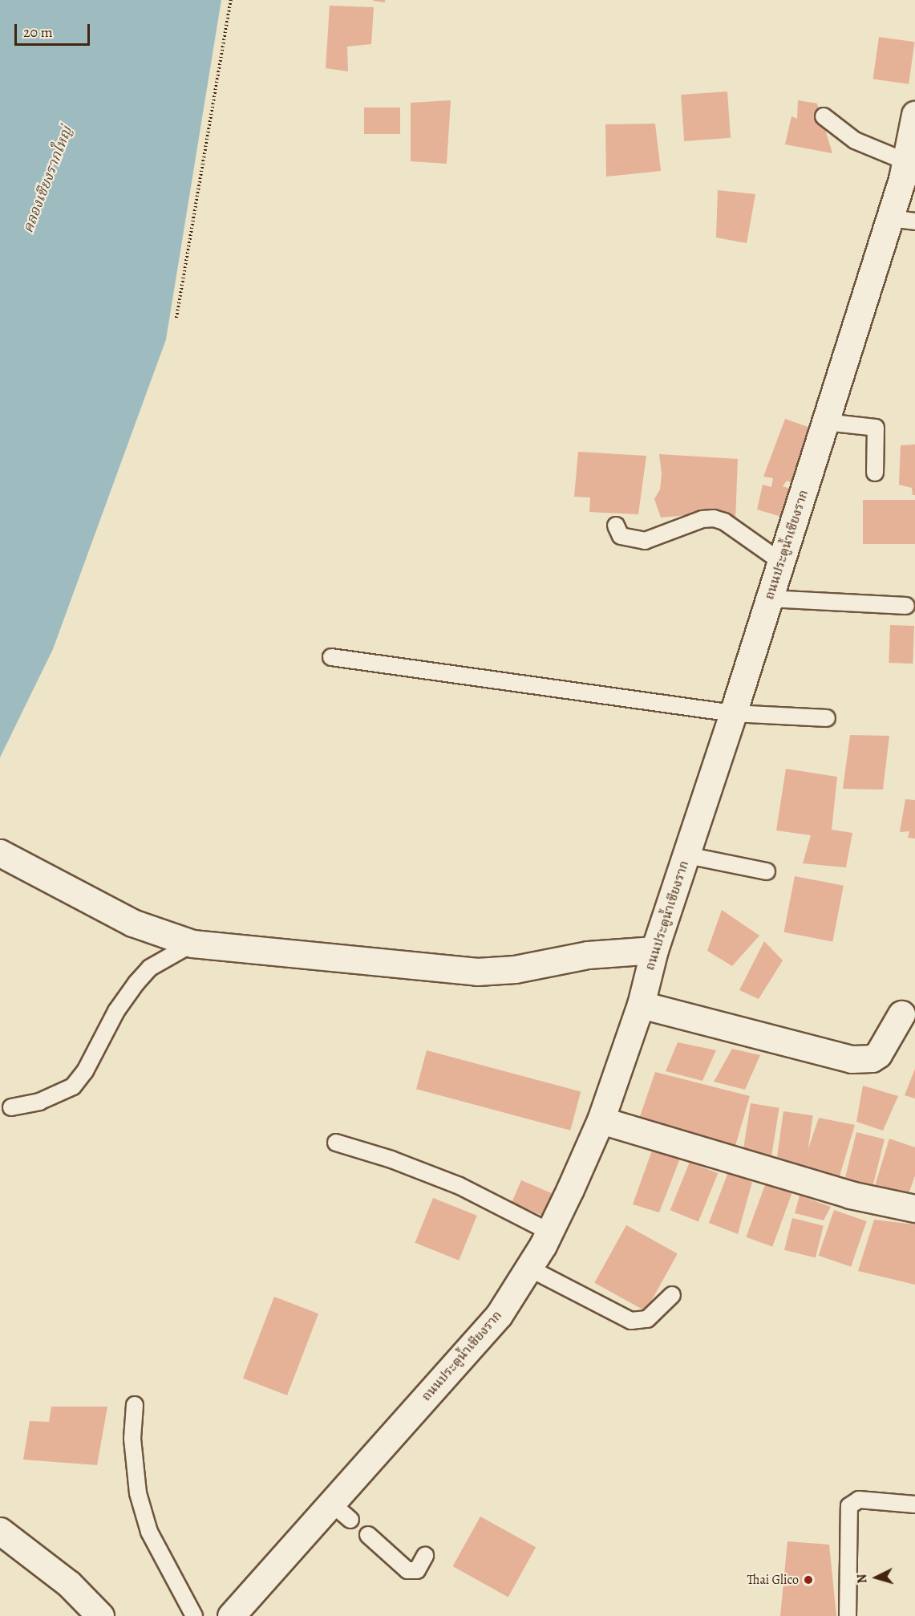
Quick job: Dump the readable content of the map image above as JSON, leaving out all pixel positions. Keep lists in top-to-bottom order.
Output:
{
  "streets": {
    "street": ["ถนนประตูน้ำเชียงราก"]
  },
  "water": ["คลองเชียงรากใหญ่"],
  "places": ["Thai Glico"],
  "scale_bar": "20 m",
  "north": "left"
}
